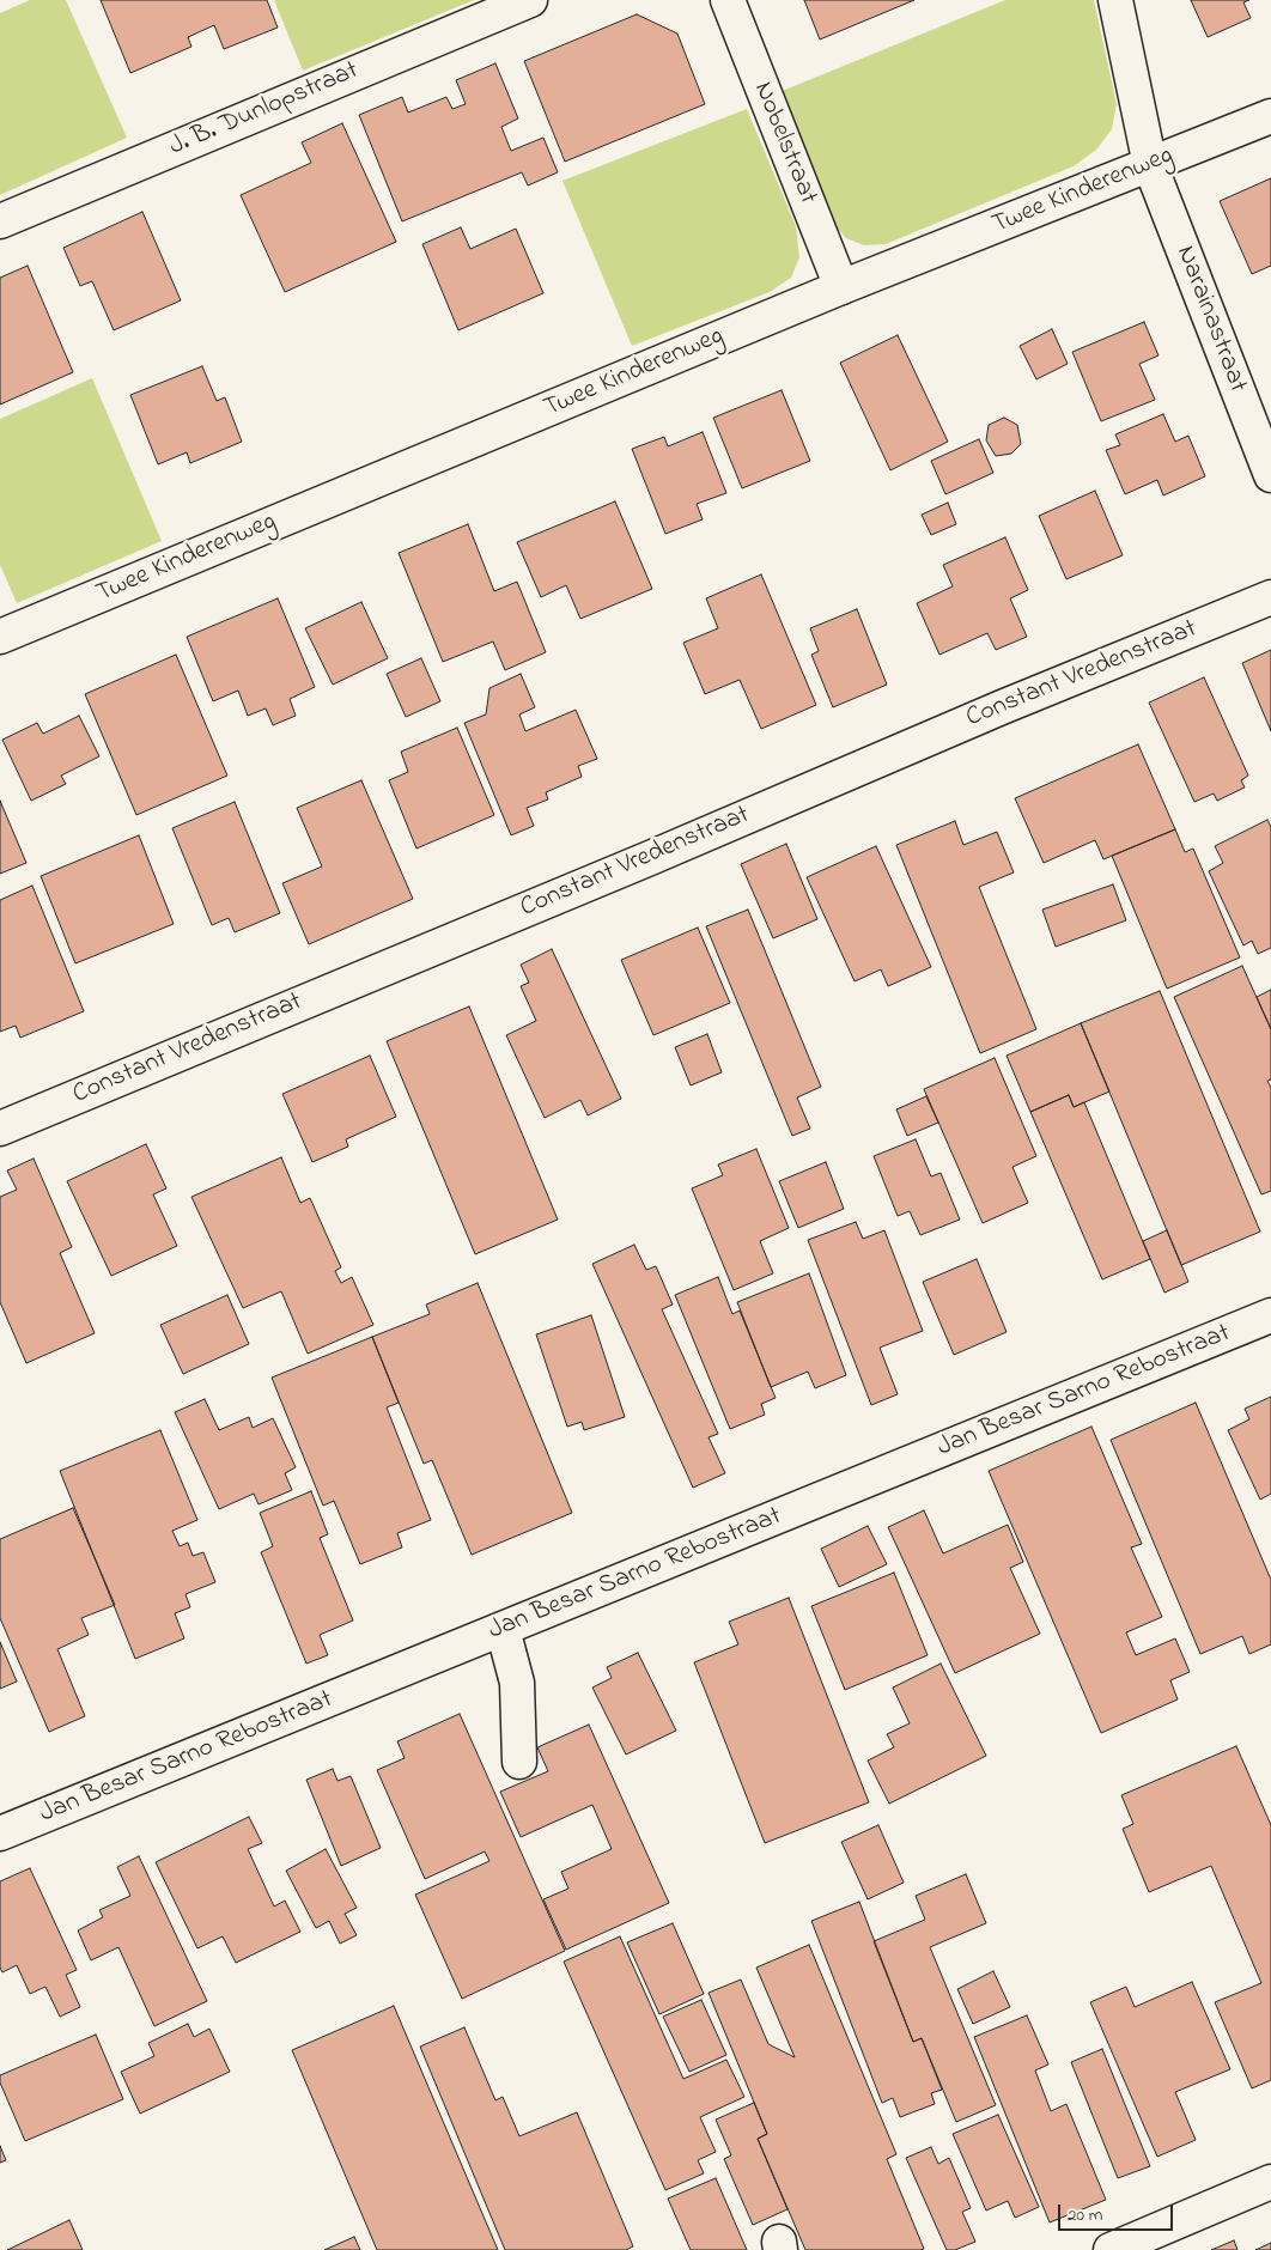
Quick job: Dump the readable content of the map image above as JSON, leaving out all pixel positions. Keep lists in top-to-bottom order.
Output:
{
  "streets": {
    "street": [
      "J. B. Dunlopstraat",
      "Nobelstraat",
      "Twee Kinderenweg",
      "Narainastraat",
      "Constant Vredenstraat",
      "Jan Besar Sarno Rebostraat"
    ]
  },
  "crossings": [
    ["Nobelstraat", "Twee Kinderenweg"],
    ["Twee Kinderenweg", "Narainastraat"]
  ],
  "scale_bar": "20 m"
}
